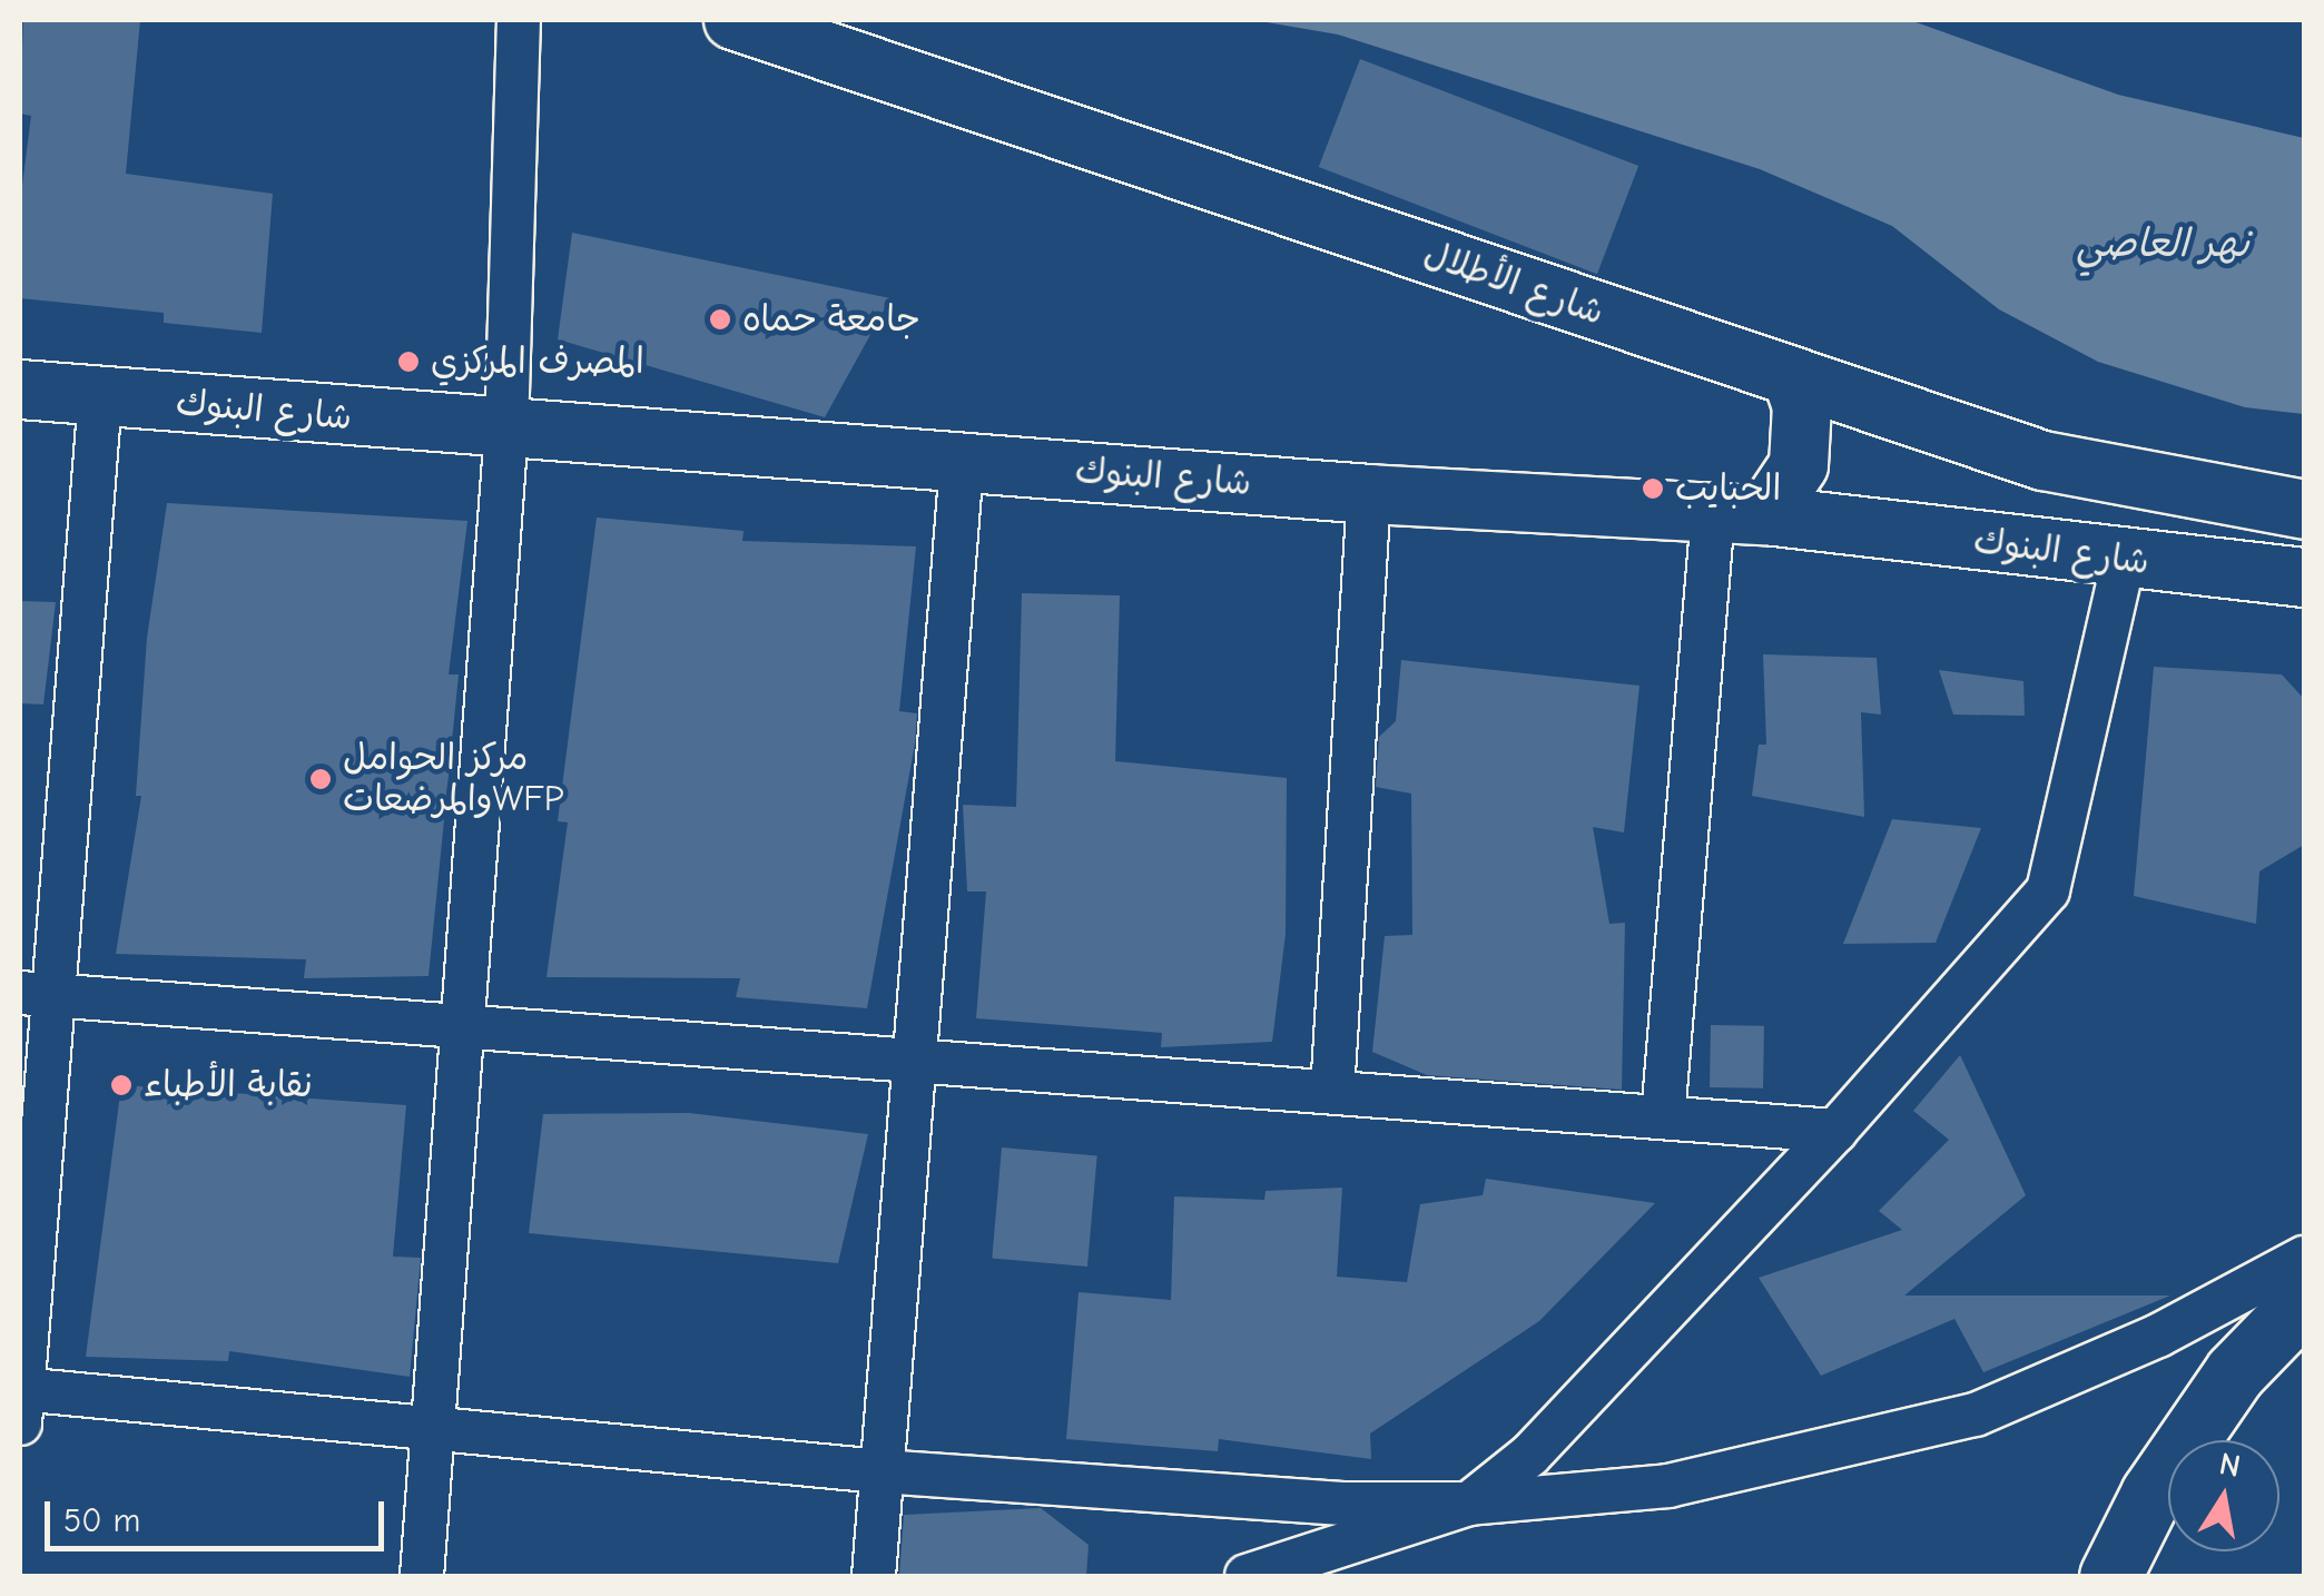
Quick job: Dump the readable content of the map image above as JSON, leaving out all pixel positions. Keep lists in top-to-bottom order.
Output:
{
  "streets": {
    "main road": ["شارع الأطلال", "شارع البنوك"]
  },
  "water": ["نهر العاصي"],
  "places": [
    "جامعة حماه",
    "المصرف المركزي",
    "الحبايب",
    "مركز الحوامل والمرضعاتWFP",
    "نقابة الأطباء"
  ],
  "scale_bar": "50 m",
  "north": "top"
}
